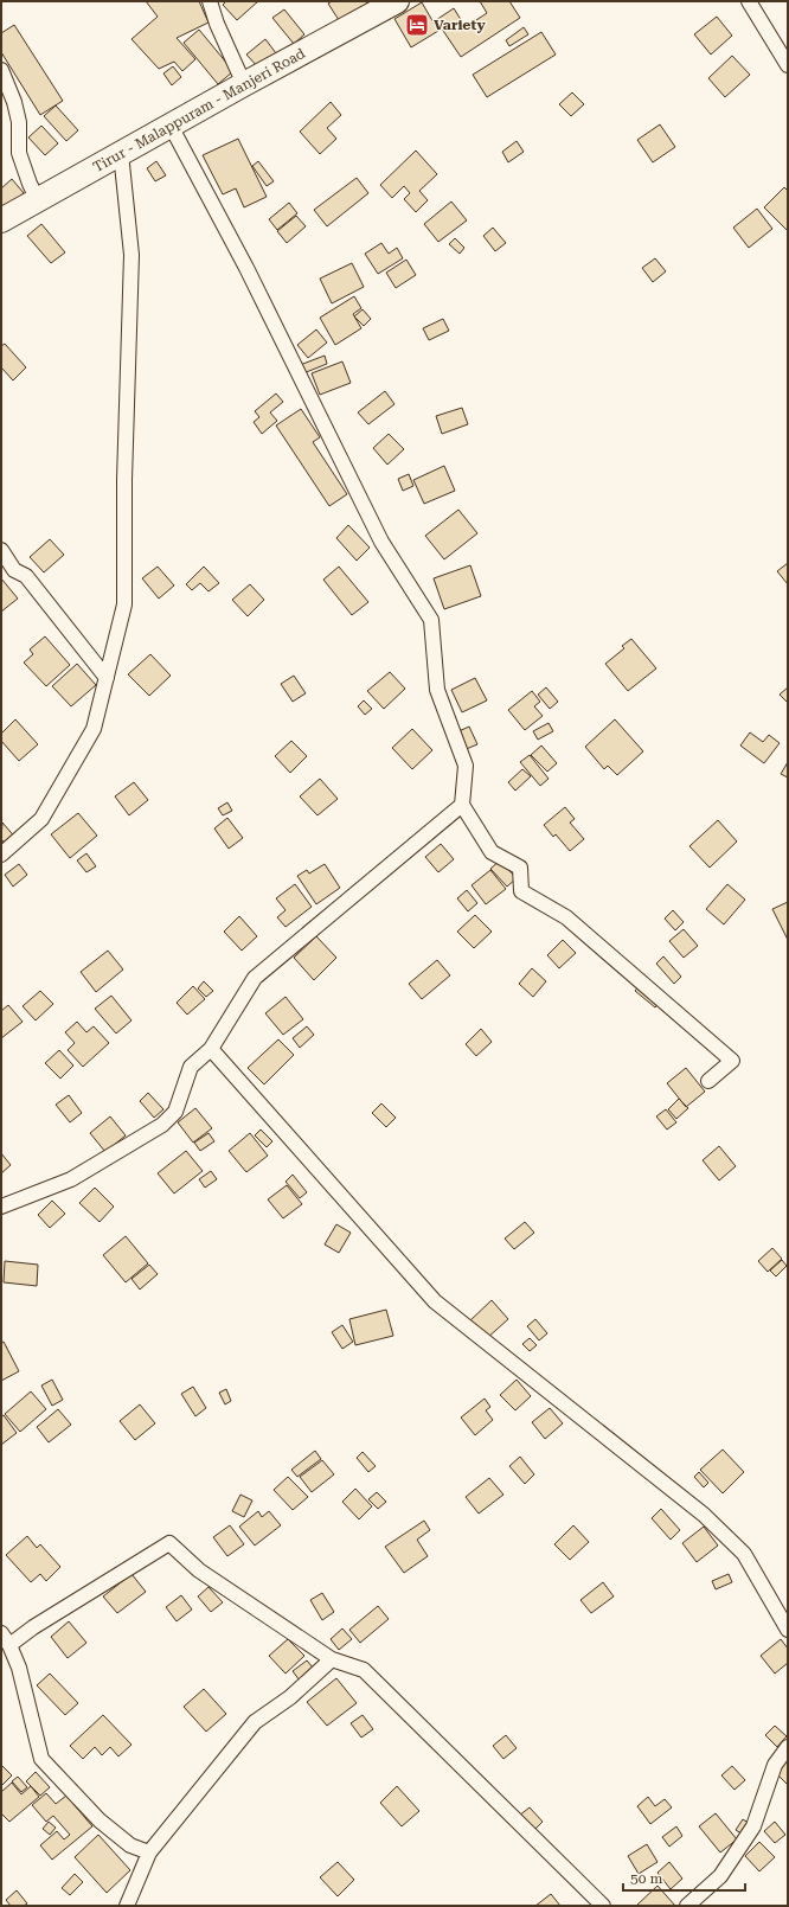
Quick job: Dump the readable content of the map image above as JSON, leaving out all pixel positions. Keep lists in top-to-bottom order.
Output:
{
  "streets": {
    "main road": ["Tirur - Malappuram - Manjeri Road"]
  },
  "places": {
    "hotel": ["Variety"]
  },
  "scale_bar": "50 m"
}
